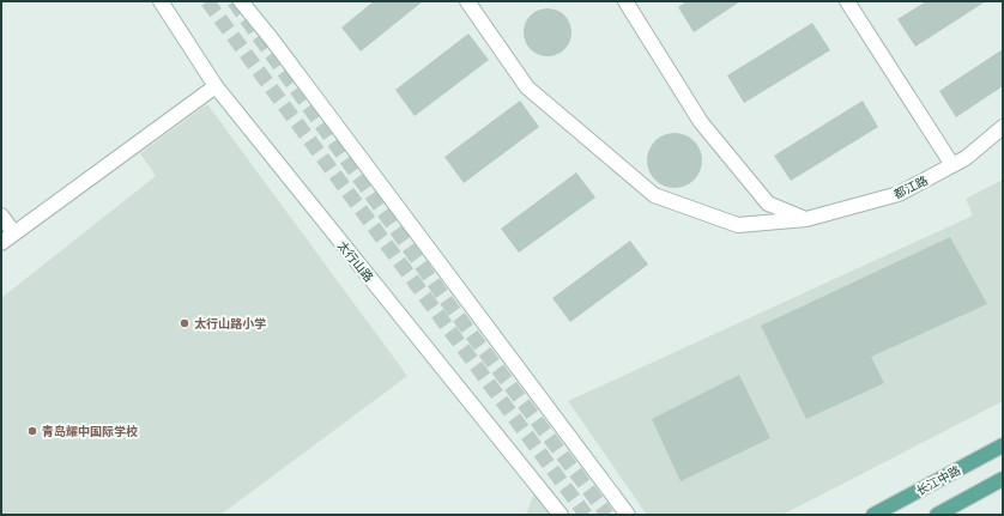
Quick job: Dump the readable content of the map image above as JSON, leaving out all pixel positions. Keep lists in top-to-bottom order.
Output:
{
  "streets": {
    "main road": ["长江中路"],
    "street": ["都江路", "太行山路"]
  },
  "places": ["太行山路小学", "青岛耀中国际学校"]
}
